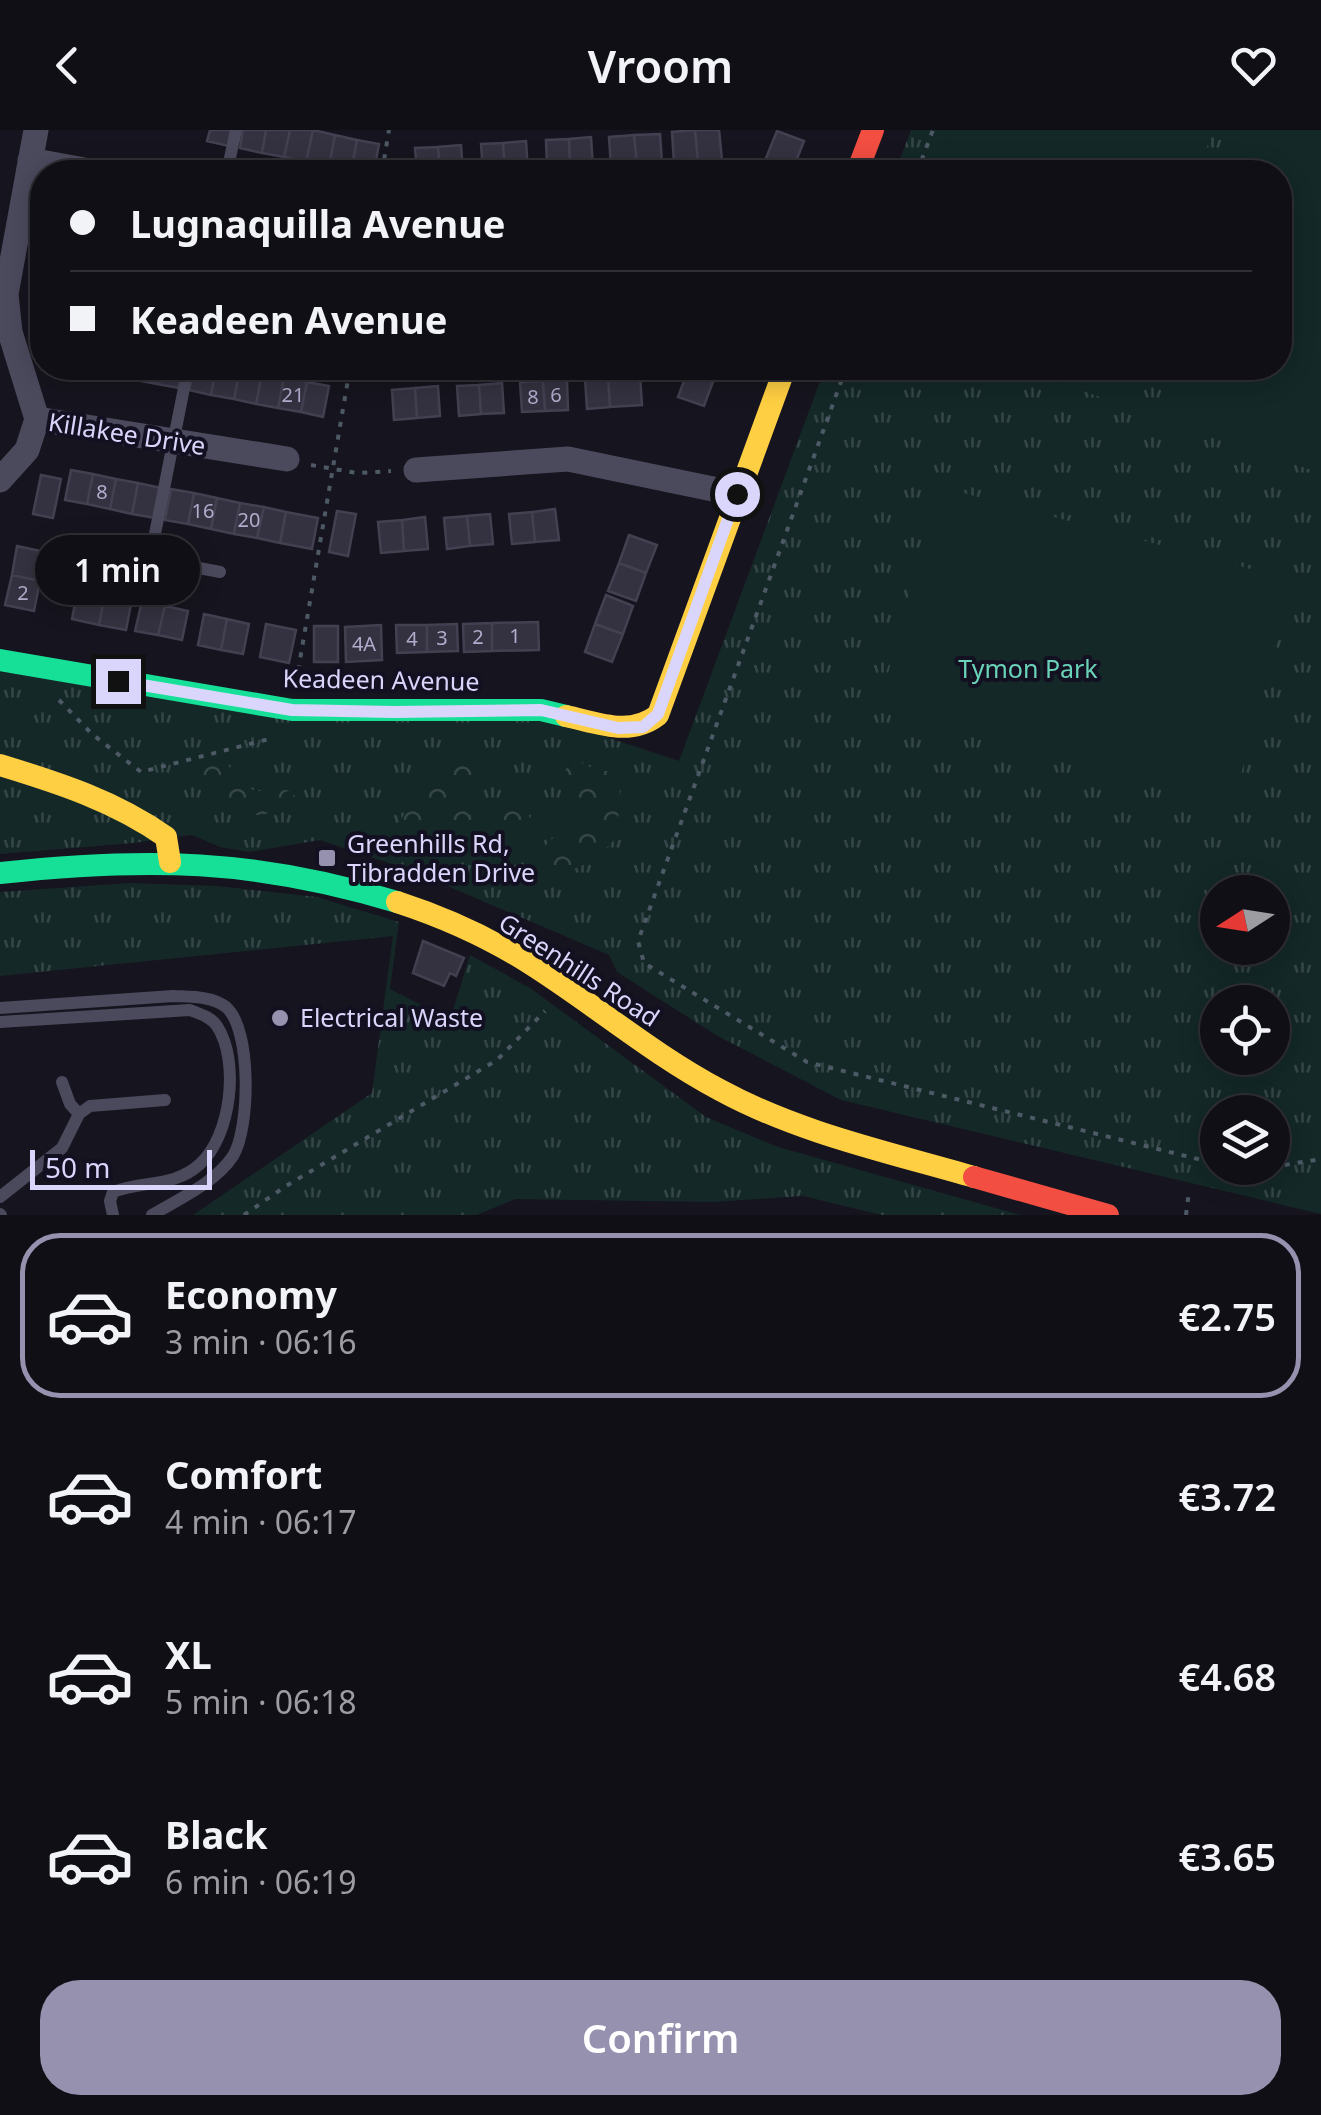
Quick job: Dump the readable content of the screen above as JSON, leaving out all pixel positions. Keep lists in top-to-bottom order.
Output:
{
  "streets": {
    "street": ["Killakee Drive", "Keadeen Avenue", "Greenhills Road"]
  },
  "parks": ["Tymon Park"],
  "places": {
    "transit": ["Greenhills Rd, Tibradden Drive"],
    "other": ["Electrical Waste"]
  },
  "house_numbers": [
    "21",
    "6",
    "8",
    "8",
    "16",
    "20",
    "2",
    "1",
    "2",
    "3",
    "4",
    "4A"
  ],
  "scale_bar": "50 m",
  "north": "left",
  "page": {
    "header": "Vroom",
    "banner": ["Lugnaquilla Avenue", "Keadeen Avenue"],
    "bubble": "1 min",
    "scale": "50 m",
    "list": [
      {
        "name": "Economy",
        "note": "3 min · 06:16",
        "value": "€2.75"
      },
      {
        "name": "Comfort",
        "note": "4 min · 06:17",
        "value": "€3.72"
      },
      {
        "name": "XL",
        "note": "5 min · 06:18",
        "value": "€4.68"
      },
      {
        "name": "Black",
        "note": "6 min · 06:19",
        "value": "€3.65"
      }
    ],
    "buttons": "Confirm"
  }
}
